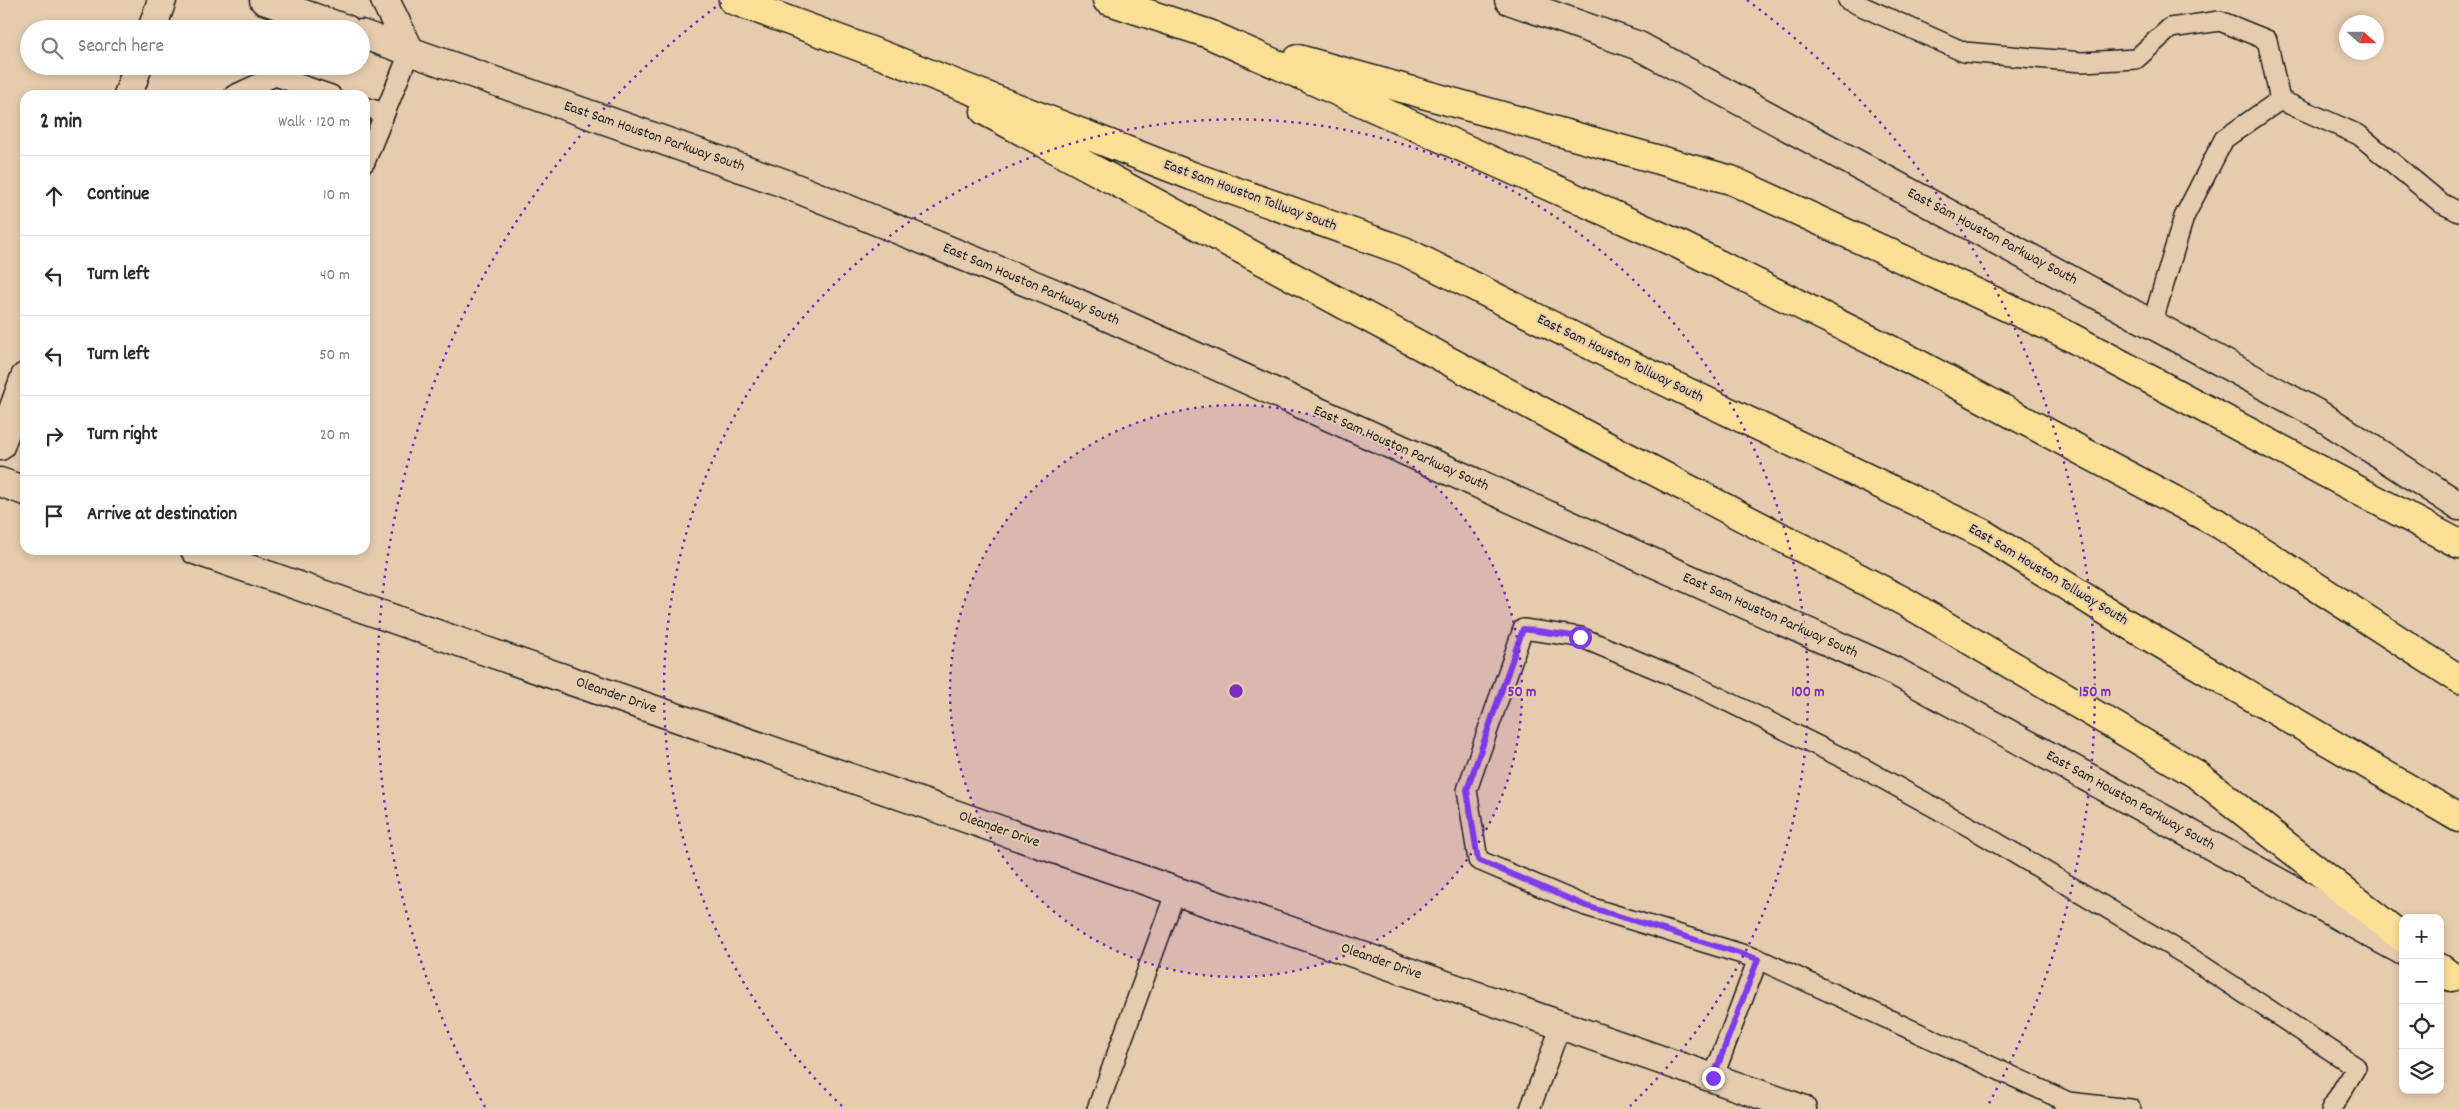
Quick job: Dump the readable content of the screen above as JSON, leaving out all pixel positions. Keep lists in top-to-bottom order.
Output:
{
  "streets": {
    "highway": ["East Sam Houston Tollway South"],
    "main road": ["East Sam Houston Parkway South", "Oleander Drive"]
  },
  "north": "right",
  "page": {
    "search": "Search here",
    "heading": ["2 min", "Walk · 120 m"],
    "list": [
      ["Continue", "10 m"],
      ["Turn left", "40 m"],
      ["Turn left", "50 m"],
      ["Turn right", "20 m"],
      "Arrive at destination"
    ],
    "map_buttons": ["+", "−"]
  },
  "rings": ["50 m", "100 m", "150 m"]
}
